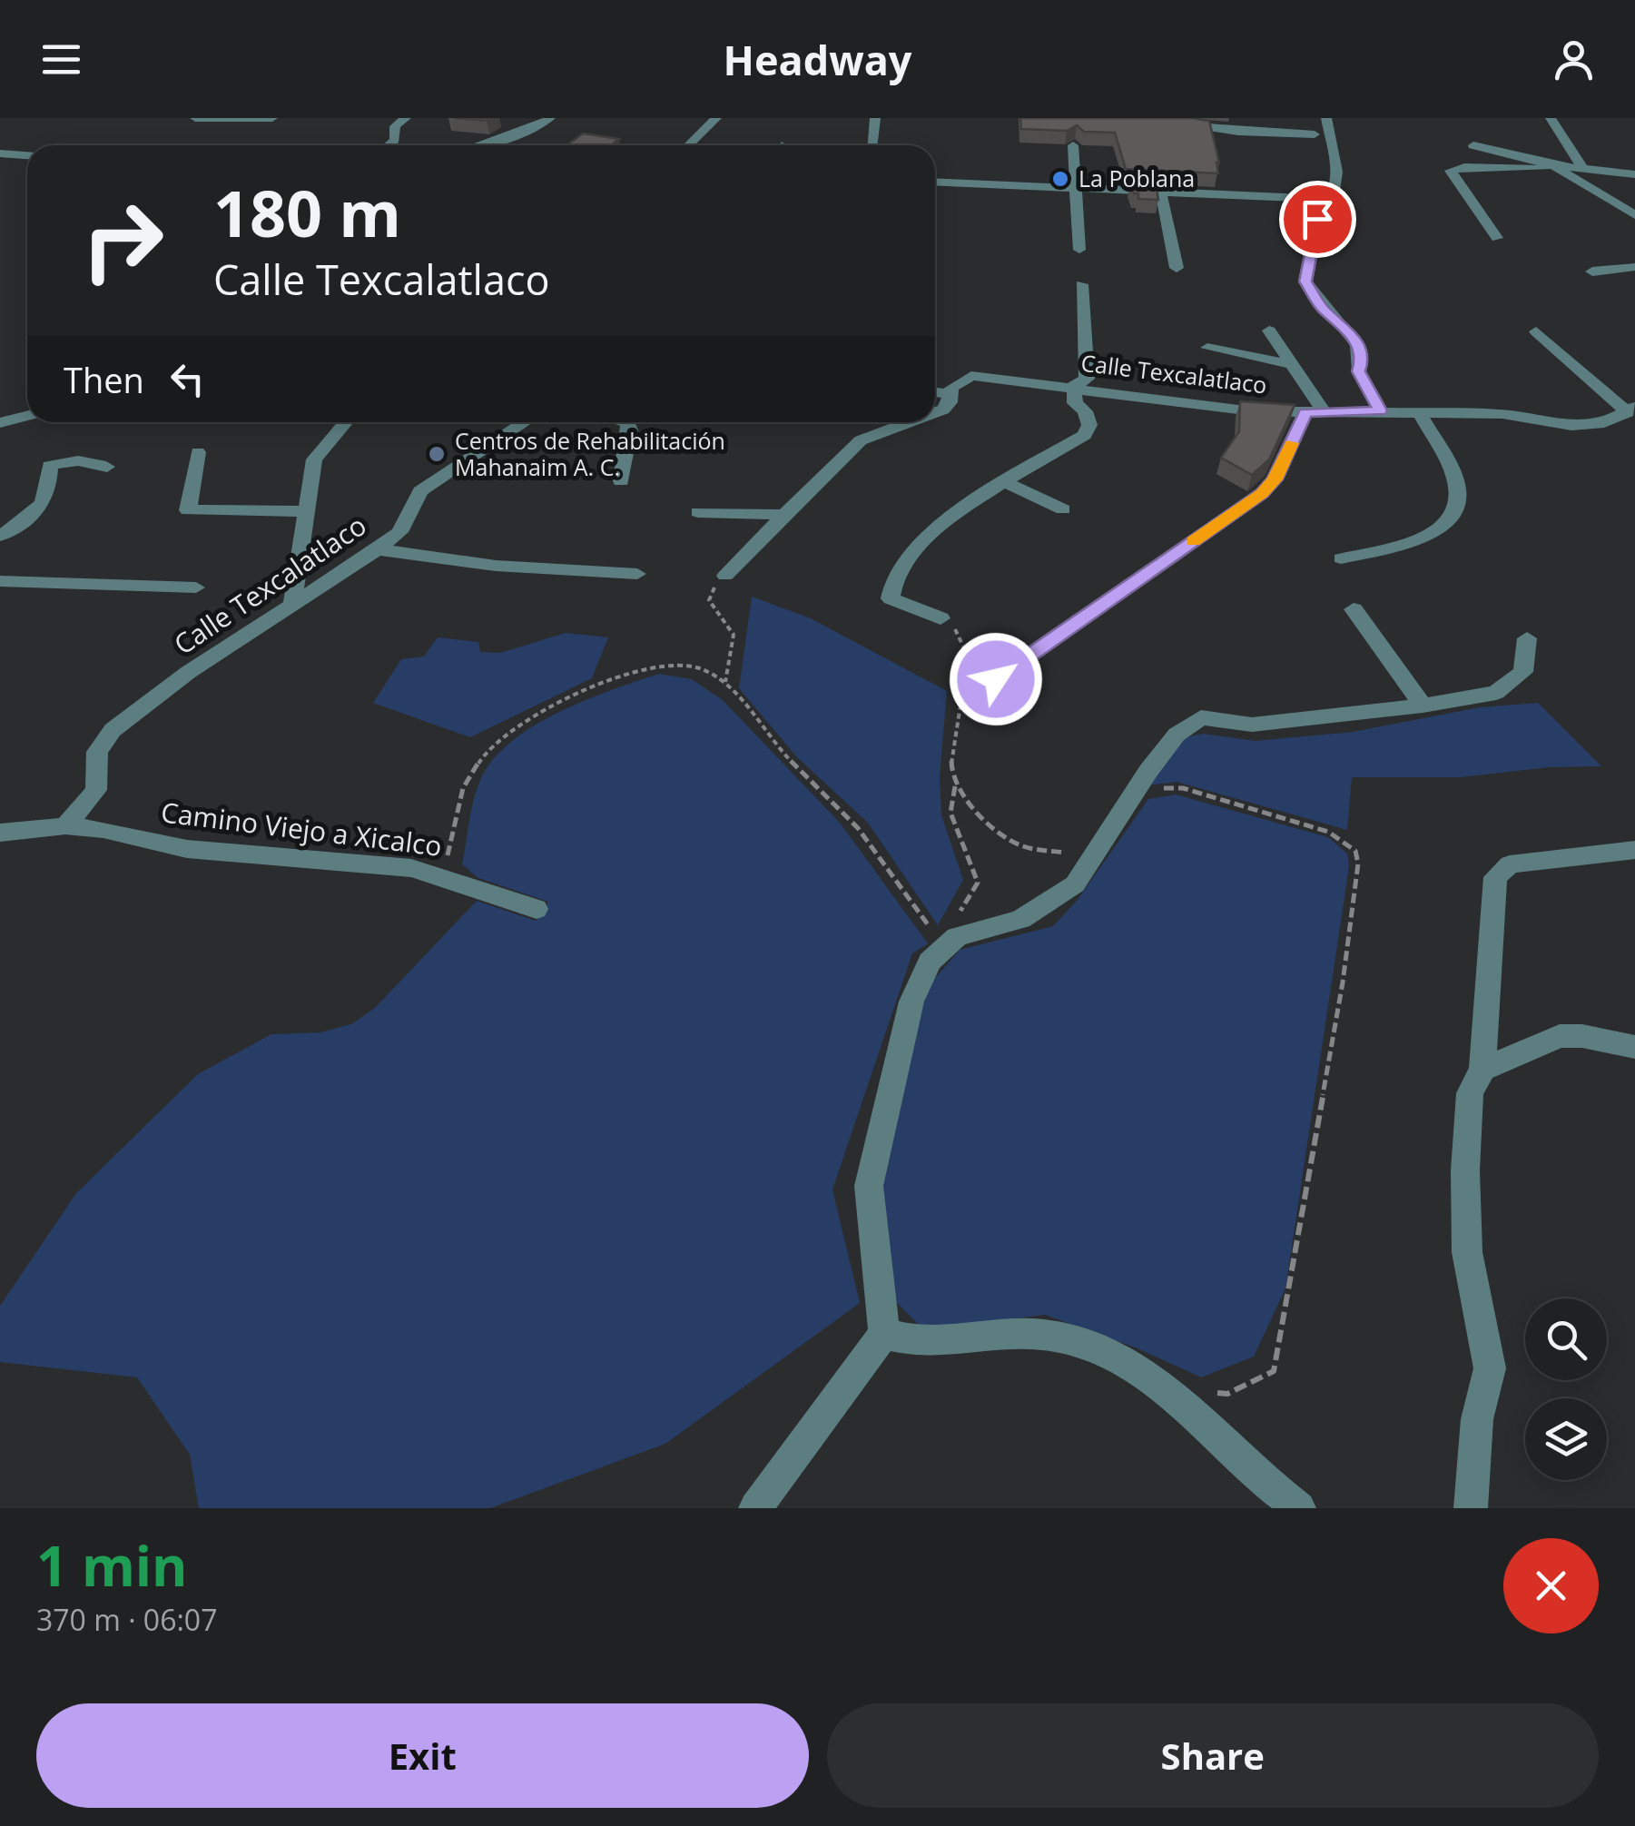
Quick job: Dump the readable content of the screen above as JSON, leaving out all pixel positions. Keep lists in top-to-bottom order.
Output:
{
  "streets": {
    "street": ["Calle Texcalatlaco", "Camino Viejo a Xicalco"]
  },
  "crossings": [
    ["Calle Texcalatlaco", "Camino Viejo a Xicalco"]
  ],
  "places": ["La Poblana", "Centros de Rehabilitación Mahanaim A. C."],
  "page": {
    "header": "Headway",
    "turn": ["180 m", "Calle Texcalatlaco"],
    "then": "Then",
    "heading": ["1 min", "370 m · 06:07"],
    "buttons": ["Exit", "Share"]
  }
}
